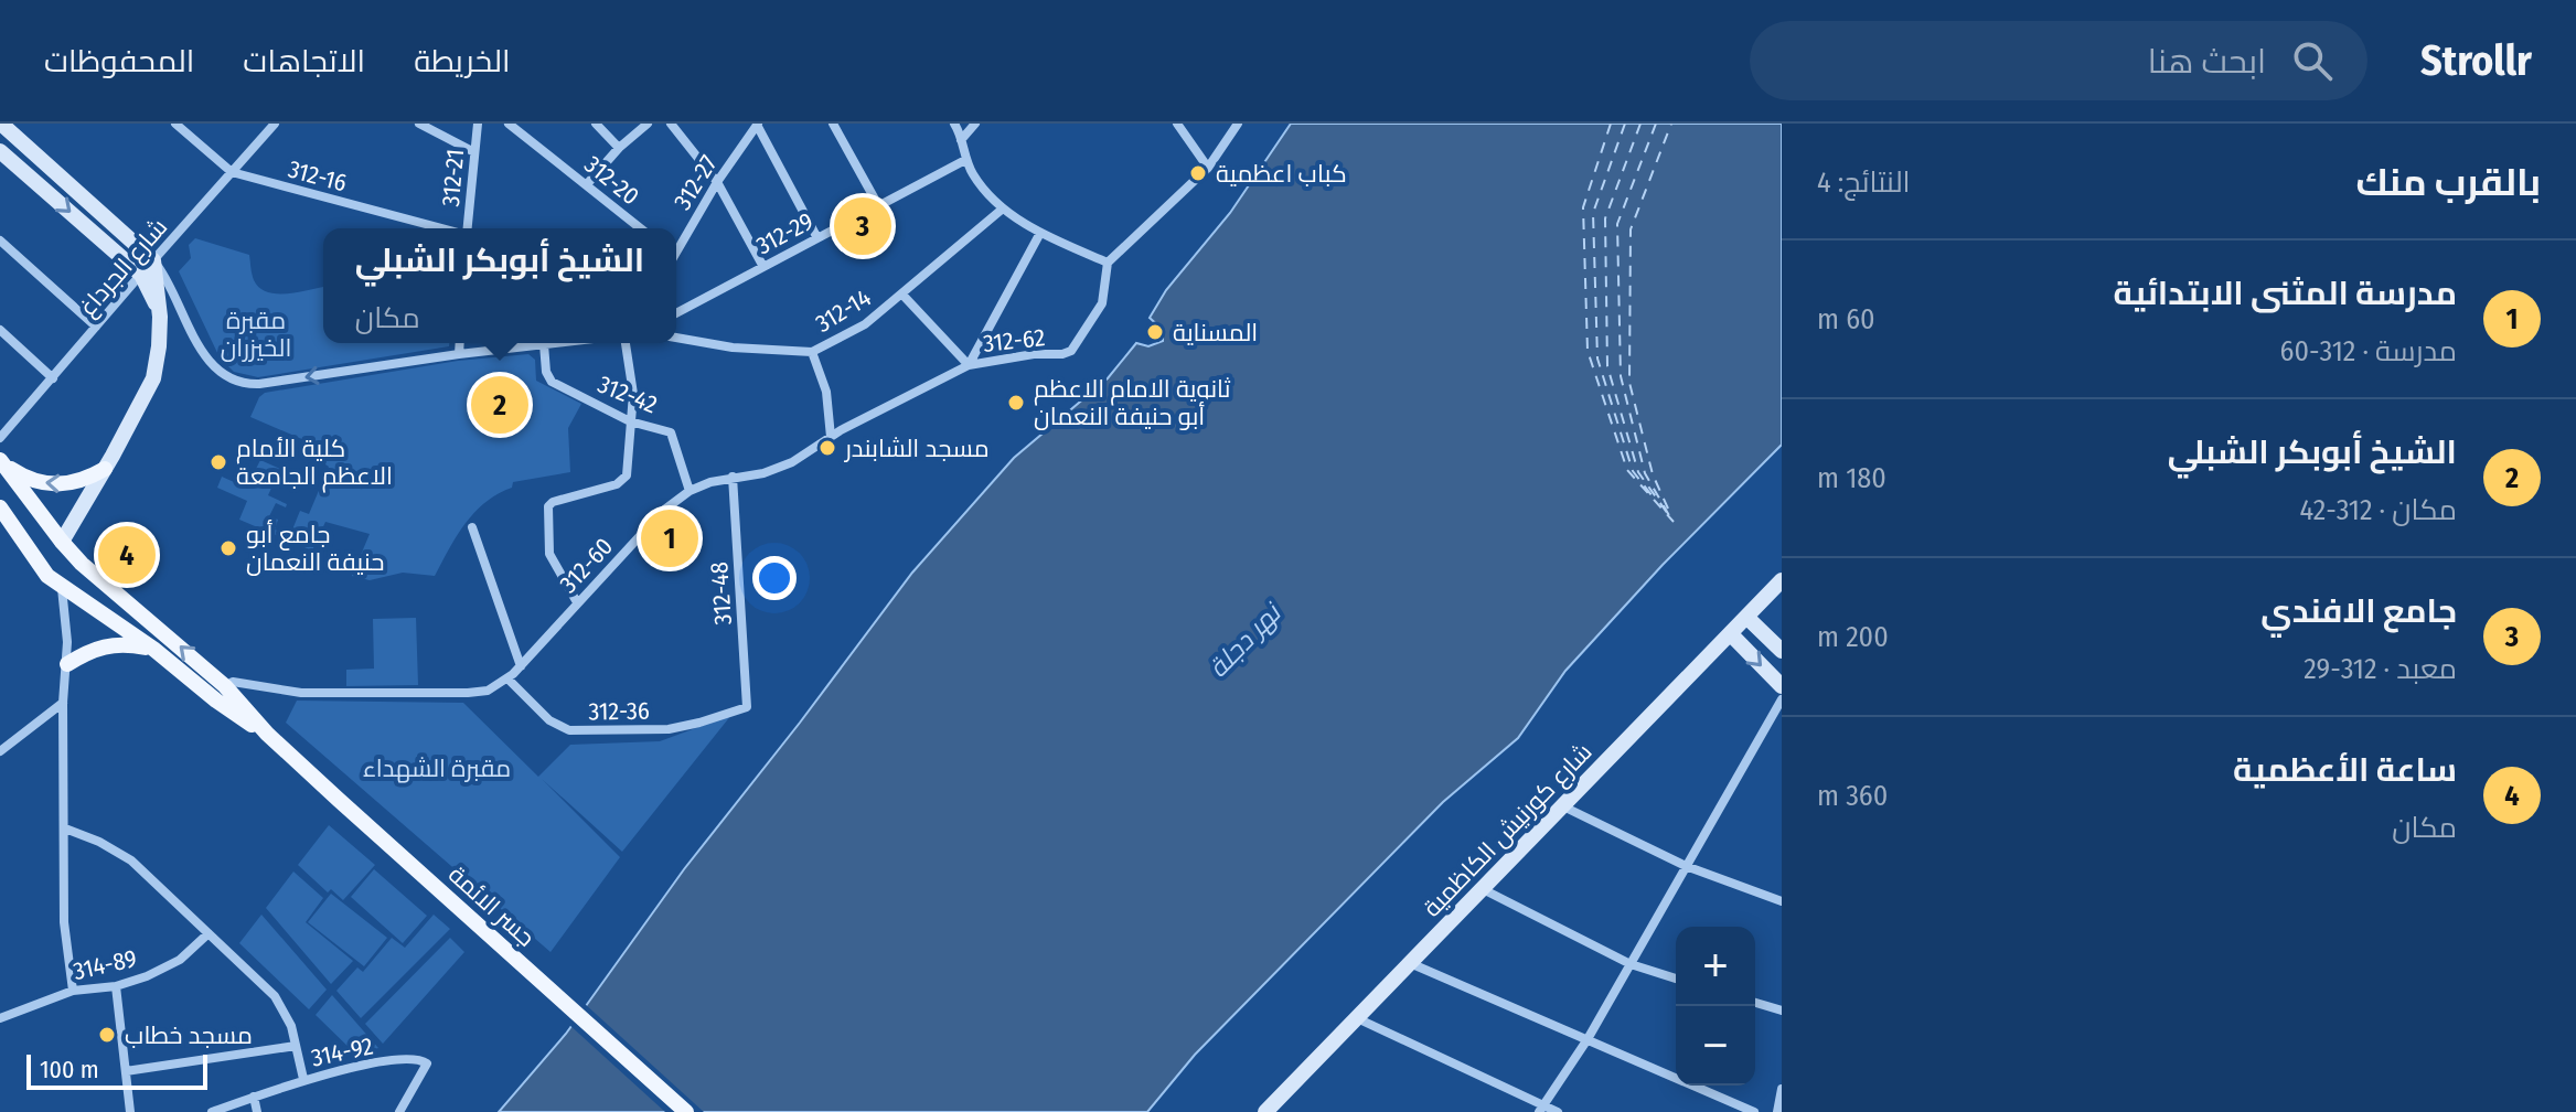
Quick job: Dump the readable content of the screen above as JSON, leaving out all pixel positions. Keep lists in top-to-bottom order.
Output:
{
  "streets": {
    "main road": ["جسر الائمة"],
    "street": [
      "312-16",
      "312-21",
      "312-20",
      "312-27",
      "312-29",
      "شارع الجرداغ",
      "312-14",
      "312-62",
      "312-42",
      "312-60",
      "312-48",
      "312-36",
      "شارع كورنيش الكاظمية",
      "314-89",
      "314-92"
    ]
  },
  "crossings": [
    ["312-16", "شارع الجرداغ"],
    ["312-62", "312-60"],
    ["312-42", "312-60"],
    ["312-60", "312-48"],
    ["312-60", "312-36"],
    ["312-48", "312-36"]
  ],
  "water": ["نهر دجلة"],
  "parks": ["مقبرة الخيزران", "مقبرة الشهداء"],
  "places": [
    "كباب اعظمية",
    "المسناية",
    "ثانوية الامام الاعظم أبو حنيفة النعمان",
    "مسجد الشابندر",
    "كلية الأمام الاعظم الجامعة",
    "جامع أبو حنيفة النعمان",
    "مسجد خطاب"
  ],
  "scale_bar": "100 m",
  "page": {
    "header": "Strollr",
    "search": "ابحث هنا",
    "nav": ["الخريطة", "الاتجاهات", "المحفوظات"],
    "heading": ["بالقرب منك", "النتائج: 4"],
    "pins": [
      "3",
      "2",
      "1",
      "4"
    ],
    "popup": ["الشيخ أبوبكر الشبلي", "مكان"],
    "list": [
      {
        "mark": "1",
        "name": "مدرسة المثنى الابتدائية",
        "note": "مدرسة · 312-60",
        "value": "60 m"
      },
      {
        "mark": "2",
        "name": "الشيخ أبوبكر الشبلي",
        "note": "مكان · 312-42",
        "value": "180 m"
      },
      {
        "mark": "3",
        "name": "جامع الافندي",
        "note": "معبد · 312-29",
        "value": "200 m"
      },
      {
        "mark": "4",
        "name": "ساعة الأعظمية",
        "note": "مكان",
        "value": "360 m"
      }
    ],
    "map_buttons": ["+", "−"],
    "scale": "100 m"
  }
}
